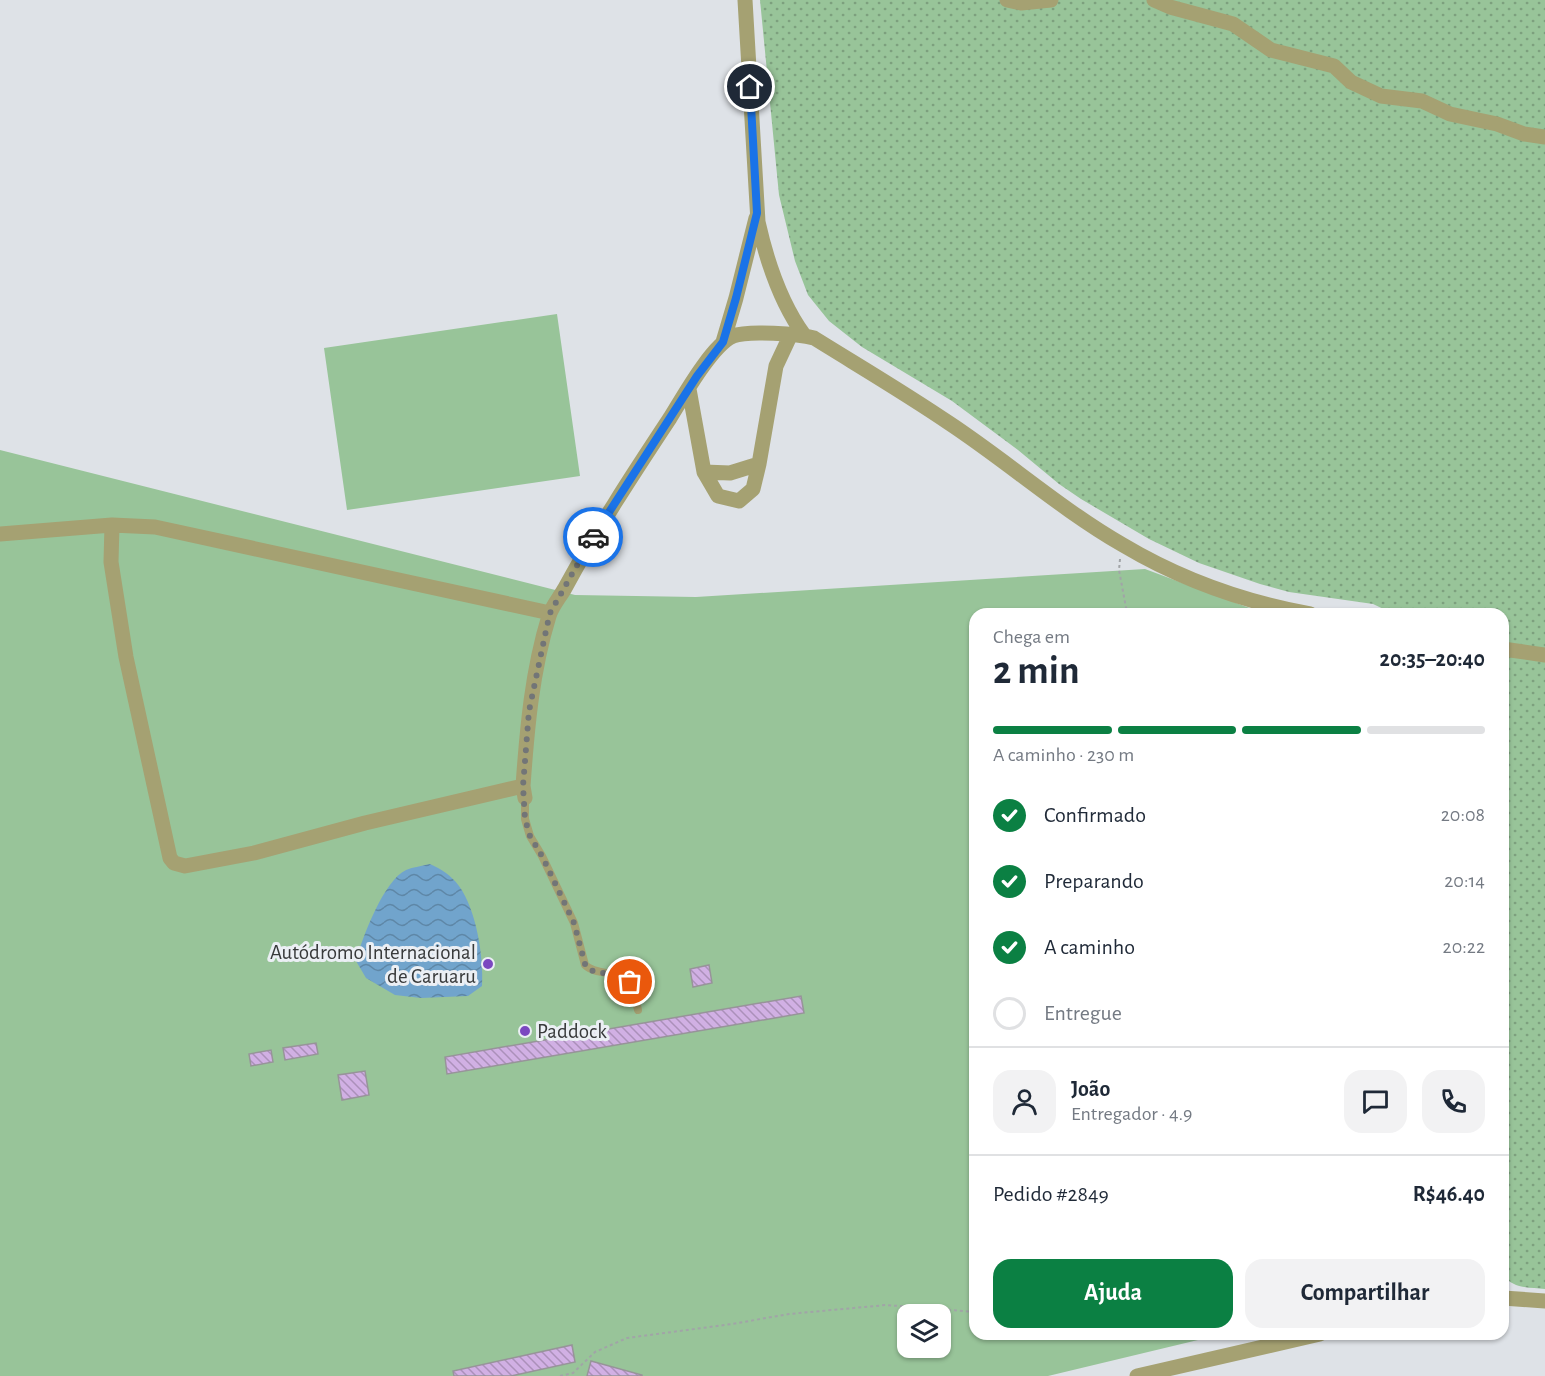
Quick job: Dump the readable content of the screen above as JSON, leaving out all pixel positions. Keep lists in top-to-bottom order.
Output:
{
  "places": ["Autódromo Internacional de Caruaru", "Paddock"],
  "page": {
    "heading": ["2 min", "Chega em", "20:35–20:40"],
    "panel": [
      "João",
      "Entregador · 4.9",
      "Pedido #2849",
      "R$46.40"
    ],
    "bar": "A caminho · 230 m",
    "list": [
      ["Confirmado", "20:08"],
      ["Preparando", "20:14"],
      ["A caminho", "20:22"],
      "Entregue"
    ],
    "buttons": ["Ajuda", "Compartilhar"]
  }
}
